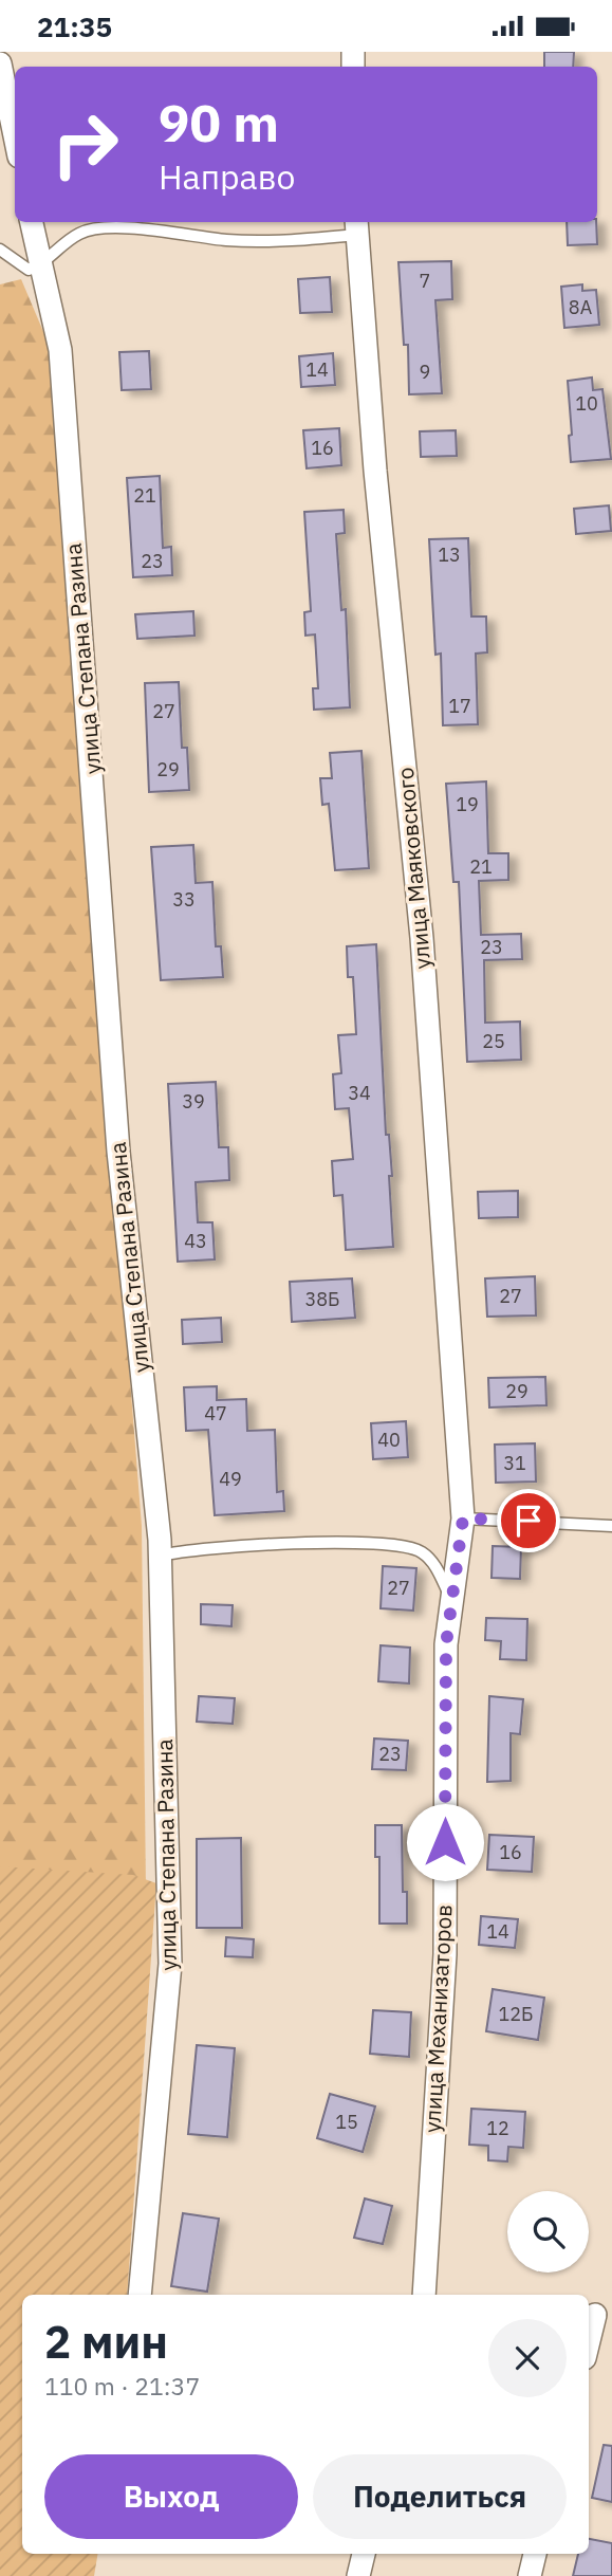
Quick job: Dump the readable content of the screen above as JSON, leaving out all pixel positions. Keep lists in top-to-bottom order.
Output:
{
  "streets": {
    "street": ["улица Степана Разина", "улица Маяковского", "улица Механизаторов"]
  },
  "crossings": [
    ["улица Маяковского", "улица Механизаторов"]
  ],
  "house_numbers": [
    "7",
    "8А",
    "14",
    "9",
    "10",
    "16",
    "21",
    "13",
    "23",
    "17",
    "27",
    "29",
    "19",
    "21",
    "33",
    "23",
    "25",
    "34",
    "39",
    "43",
    "27",
    "38Б",
    "29",
    "47",
    "40",
    "31",
    "49",
    "27",
    "23",
    "16",
    "14",
    "12Б",
    "15",
    "12"
  ],
  "page": {
    "status": "21:35",
    "turn": ["90 m", "Направо"],
    "heading": ["2 мин", "110 m · 21:37"],
    "buttons": ["Выход", "Поделиться"]
  }
}
